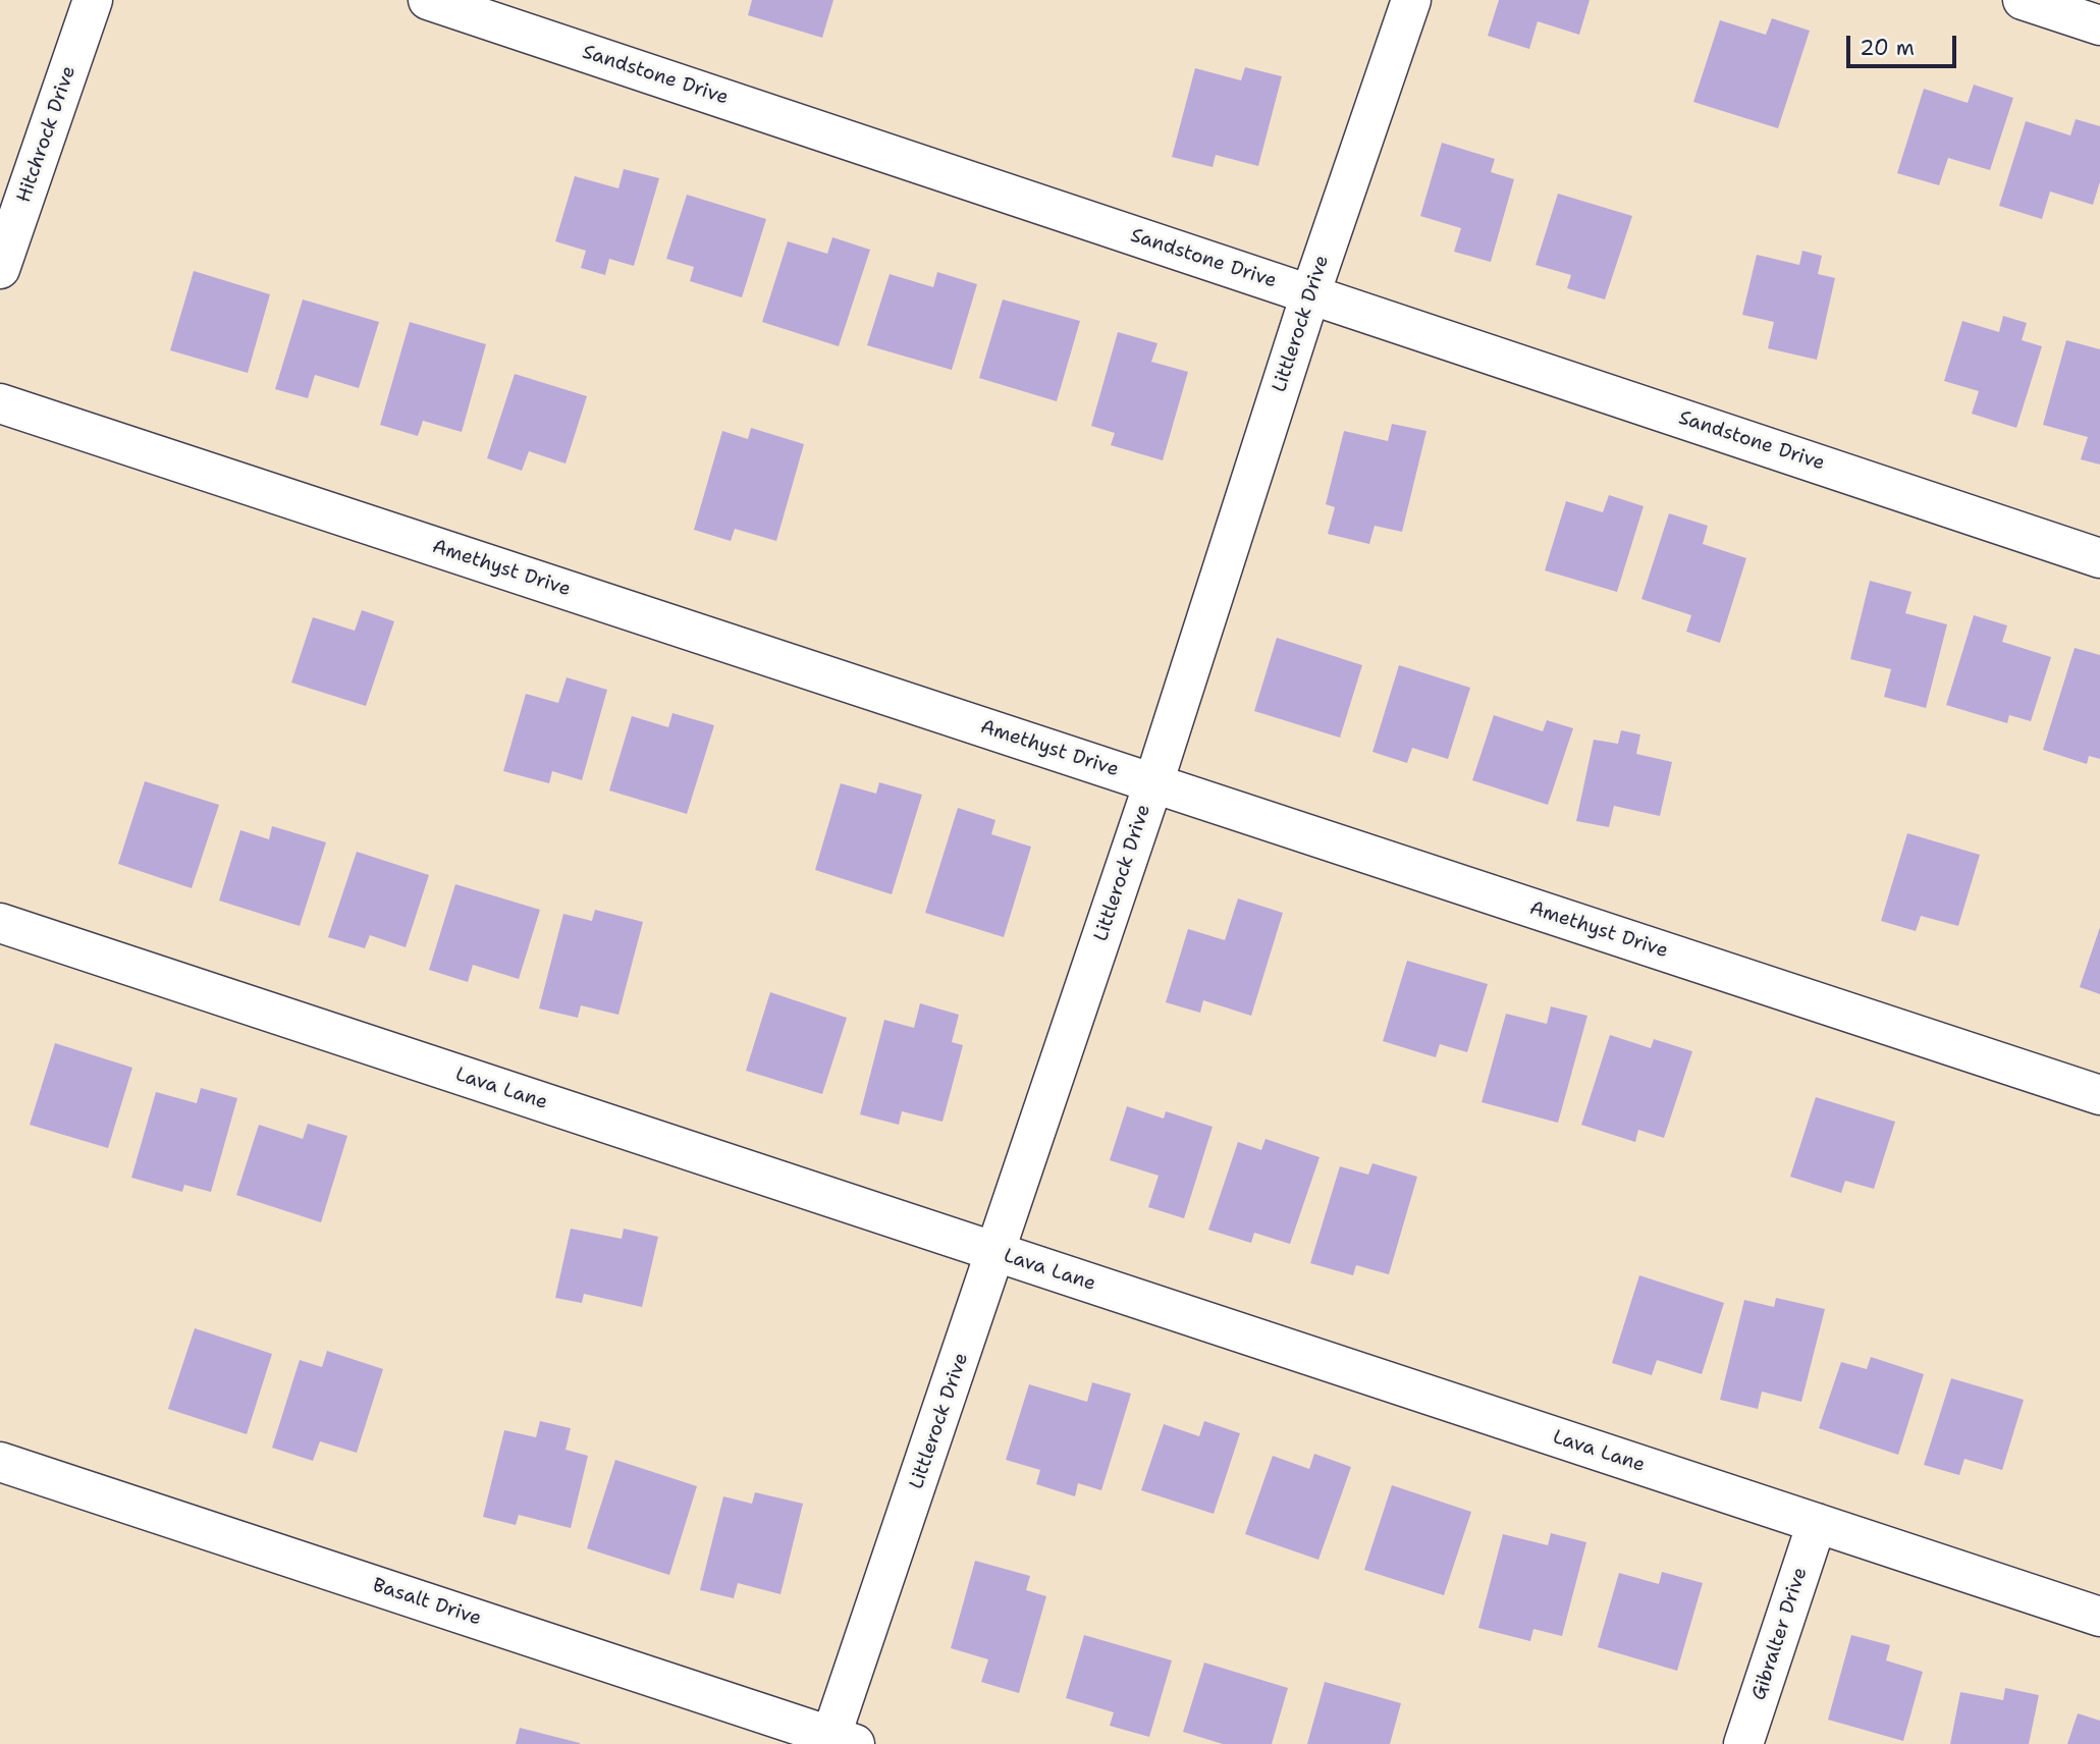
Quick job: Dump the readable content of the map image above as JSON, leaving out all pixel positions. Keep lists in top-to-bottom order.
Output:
{
  "streets": {
    "street": [
      "Sandstone Drive",
      "Hitchrock Drive",
      "Littlerock Drive",
      "Amethyst Drive",
      "Lava Lane",
      "Basalt Drive",
      "Gibralter Drive"
    ]
  },
  "crossings": [
    ["Sandstone Drive", "Littlerock Drive"],
    ["Littlerock Drive", "Amethyst Drive"],
    ["Littlerock Drive", "Lava Lane"],
    ["Littlerock Drive", "Basalt Drive"],
    ["Lava Lane", "Gibralter Drive"]
  ],
  "scale_bar": "20 m"
}
